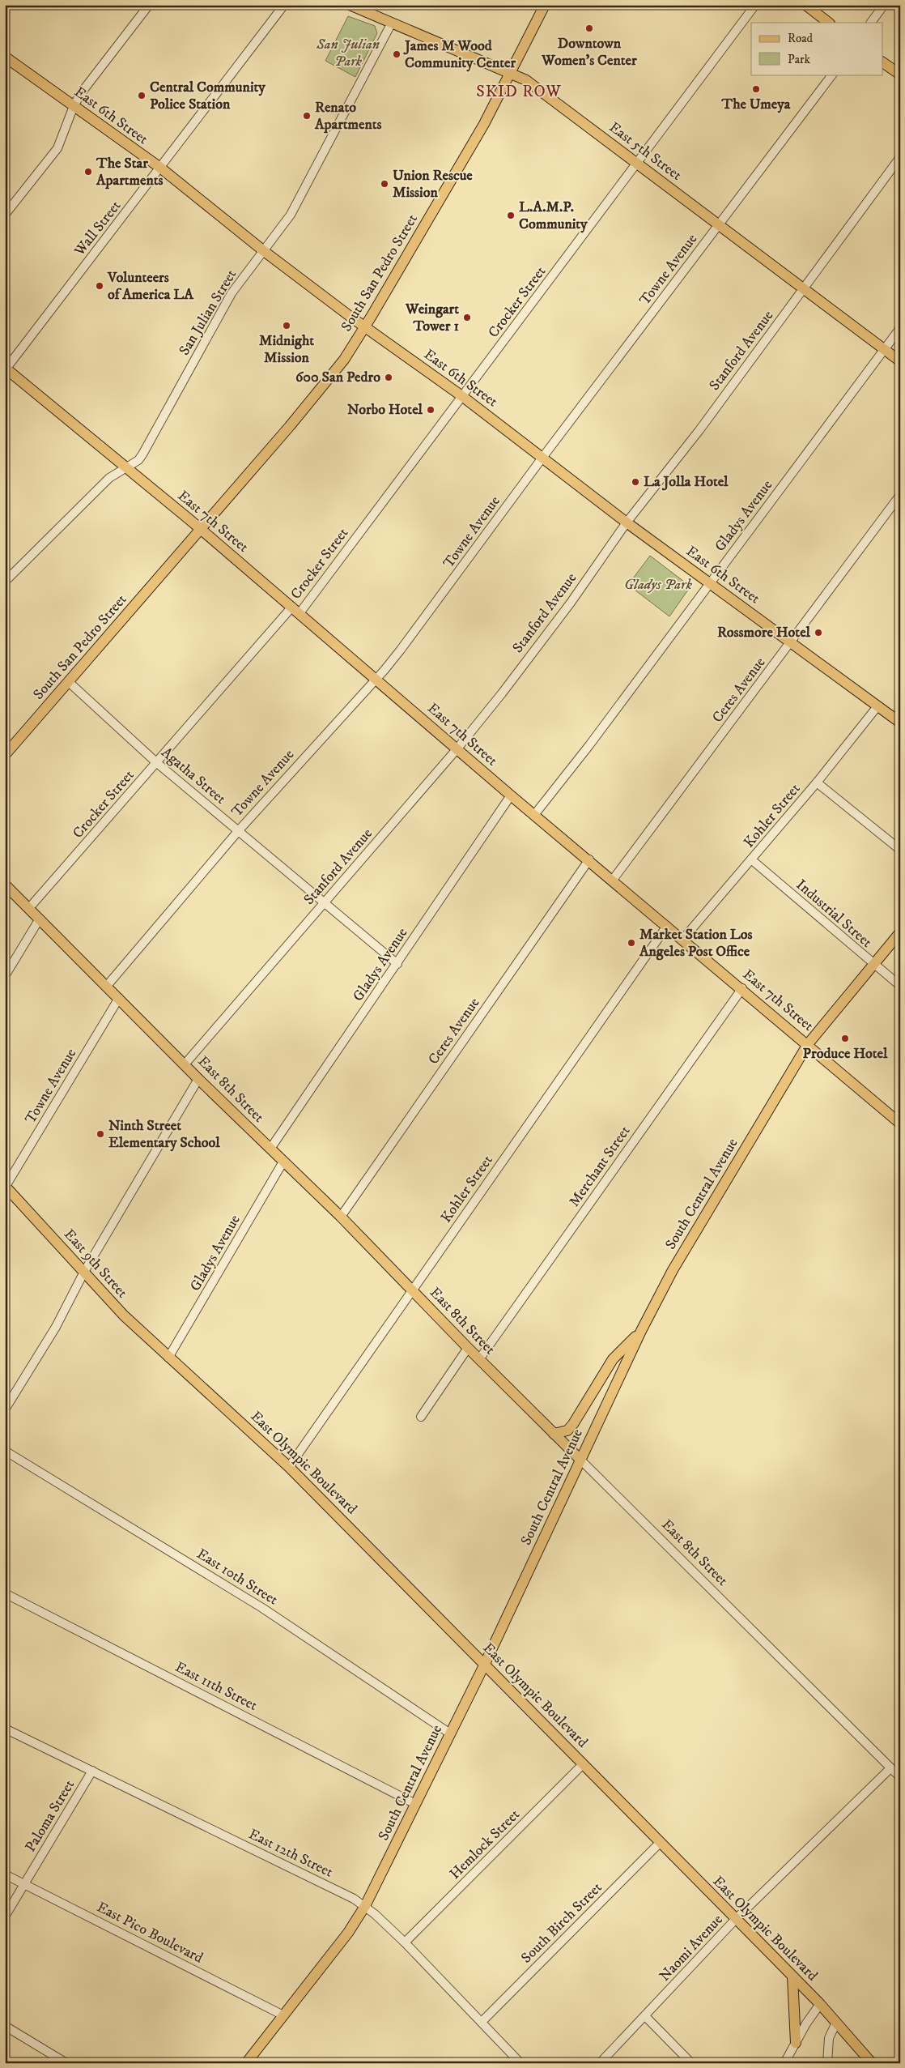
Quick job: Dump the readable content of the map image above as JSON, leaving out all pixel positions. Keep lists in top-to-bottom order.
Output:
{
  "streets": {
    "main road": [
      "East 6th Street",
      "East 5th Street",
      "South San Pedro Street",
      "East 7th Street",
      "East 8th Street",
      "South Central Avenue",
      "East 9th Street",
      "East Olympic Boulevard"
    ],
    "street": [
      "Wall Street",
      "Towne Avenue",
      "Crocker Street",
      "San Julian Street",
      "Stanford Avenue",
      "Gladys Avenue",
      "Ceres Avenue",
      "Agatha Street",
      "Kohler Street",
      "Industrial Street",
      "Merchant Street",
      "East 10th Street",
      "East 11th Street",
      "Paloma Street",
      "Hemlock Street",
      "East 12th Street",
      "South Birch Street",
      "East Pico Boulevard",
      "Naomi Avenue"
    ]
  },
  "crossings": [
    ["East 6th Street", "Wall Street"],
    ["East 6th Street", "Towne Avenue"],
    ["East 6th Street", "South San Pedro Street"],
    ["East 6th Street", "Crocker Street"],
    ["East 6th Street", "San Julian Street"],
    ["East 6th Street", "Stanford Avenue"],
    ["East 6th Street", "Gladys Avenue"],
    ["East 6th Street", "Ceres Avenue"],
    ["East 6th Street", "Kohler Street"],
    ["East 5th Street", "Towne Avenue"],
    ["East 5th Street", "South San Pedro Street"],
    ["East 5th Street", "Crocker Street"],
    ["East 5th Street", "San Julian Street"],
    ["East 5th Street", "Stanford Avenue"],
    ["East 5th Street", "Gladys Avenue"],
    ["Wall Street", "East 7th Street"],
    ["Towne Avenue", "East 7th Street"],
    ["Towne Avenue", "Agatha Street"],
    ["Towne Avenue", "East 8th Street"],
    ["Towne Avenue", "East 9th Street"],
    ["South San Pedro Street", "East 7th Street"],
    ["South San Pedro Street", "Agatha Street"],
    ["Crocker Street", "East 7th Street"],
    ["Crocker Street", "Agatha Street"],
    ["Crocker Street", "East 8th Street"],
    ["San Julian Street", "East 7th Street"],
    ["Stanford Avenue", "East 7th Street"],
    ["Stanford Avenue", "Agatha Street"],
    ["Stanford Avenue", "East 8th Street"],
    ["Gladys Avenue", "East 7th Street"],
    ["Gladys Avenue", "Agatha Street"],
    ["Gladys Avenue", "East 8th Street"],
    ["Gladys Avenue", "East 9th Street"],
    ["Gladys Avenue", "East Olympic Boulevard"],
    ["East 7th Street", "Ceres Avenue"],
    ["East 7th Street", "Kohler Street"],
    ["East 7th Street", "Merchant Street"],
    ["East 7th Street", "South Central Avenue"],
    ["Ceres Avenue", "East 8th Street"],
    ["Kohler Street", "Industrial Street"],
    ["Kohler Street", "East 8th Street"],
    ["Kohler Street", "East Olympic Boulevard"],
    ["Industrial Street", "South Central Avenue"],
    ["East 8th Street", "Merchant Street"],
    ["East 8th Street", "South Central Avenue"],
    ["East 8th Street", "Naomi Avenue"],
    ["South Central Avenue", "East Olympic Boulevard"],
    ["South Central Avenue", "East 10th Street"],
    ["South Central Avenue", "East 11th Street"],
    ["South Central Avenue", "East 12th Street"],
    ["South Central Avenue", "East Pico Boulevard"],
    ["East 9th Street", "East Olympic Boulevard"],
    ["East Olympic Boulevard", "Hemlock Street"],
    ["East Olympic Boulevard", "South Birch Street"],
    ["East Olympic Boulevard", "Naomi Avenue"],
    ["Paloma Street", "East 12th Street"],
    ["Paloma Street", "East Pico Boulevard"],
    ["Hemlock Street", "East 12th Street"],
    ["East 12th Street", "South Birch Street"]
  ],
  "districts": ["SKID ROW"],
  "parks": ["San Julian Park", "Gladys Park"],
  "places": [
    "Downtown Women's Center",
    "James M Wood Community Center",
    "The Umeya",
    "Central Community Police Station",
    "Renato Apartments",
    "The Star Apartments",
    "Union Rescue Mission",
    "L.A.M.P. Community",
    "Volunteers of America LA",
    "Weingart Tower 1",
    "Midnight Mission",
    "600 San Pedro",
    "Norbo Hotel",
    "La Jolla Hotel",
    "Rossmore Hotel",
    "Market Station Los Angeles Post Office",
    "Produce Hotel",
    "Ninth Street Elementary School"
  ],
  "legend": ["Road", "Park"]
}
